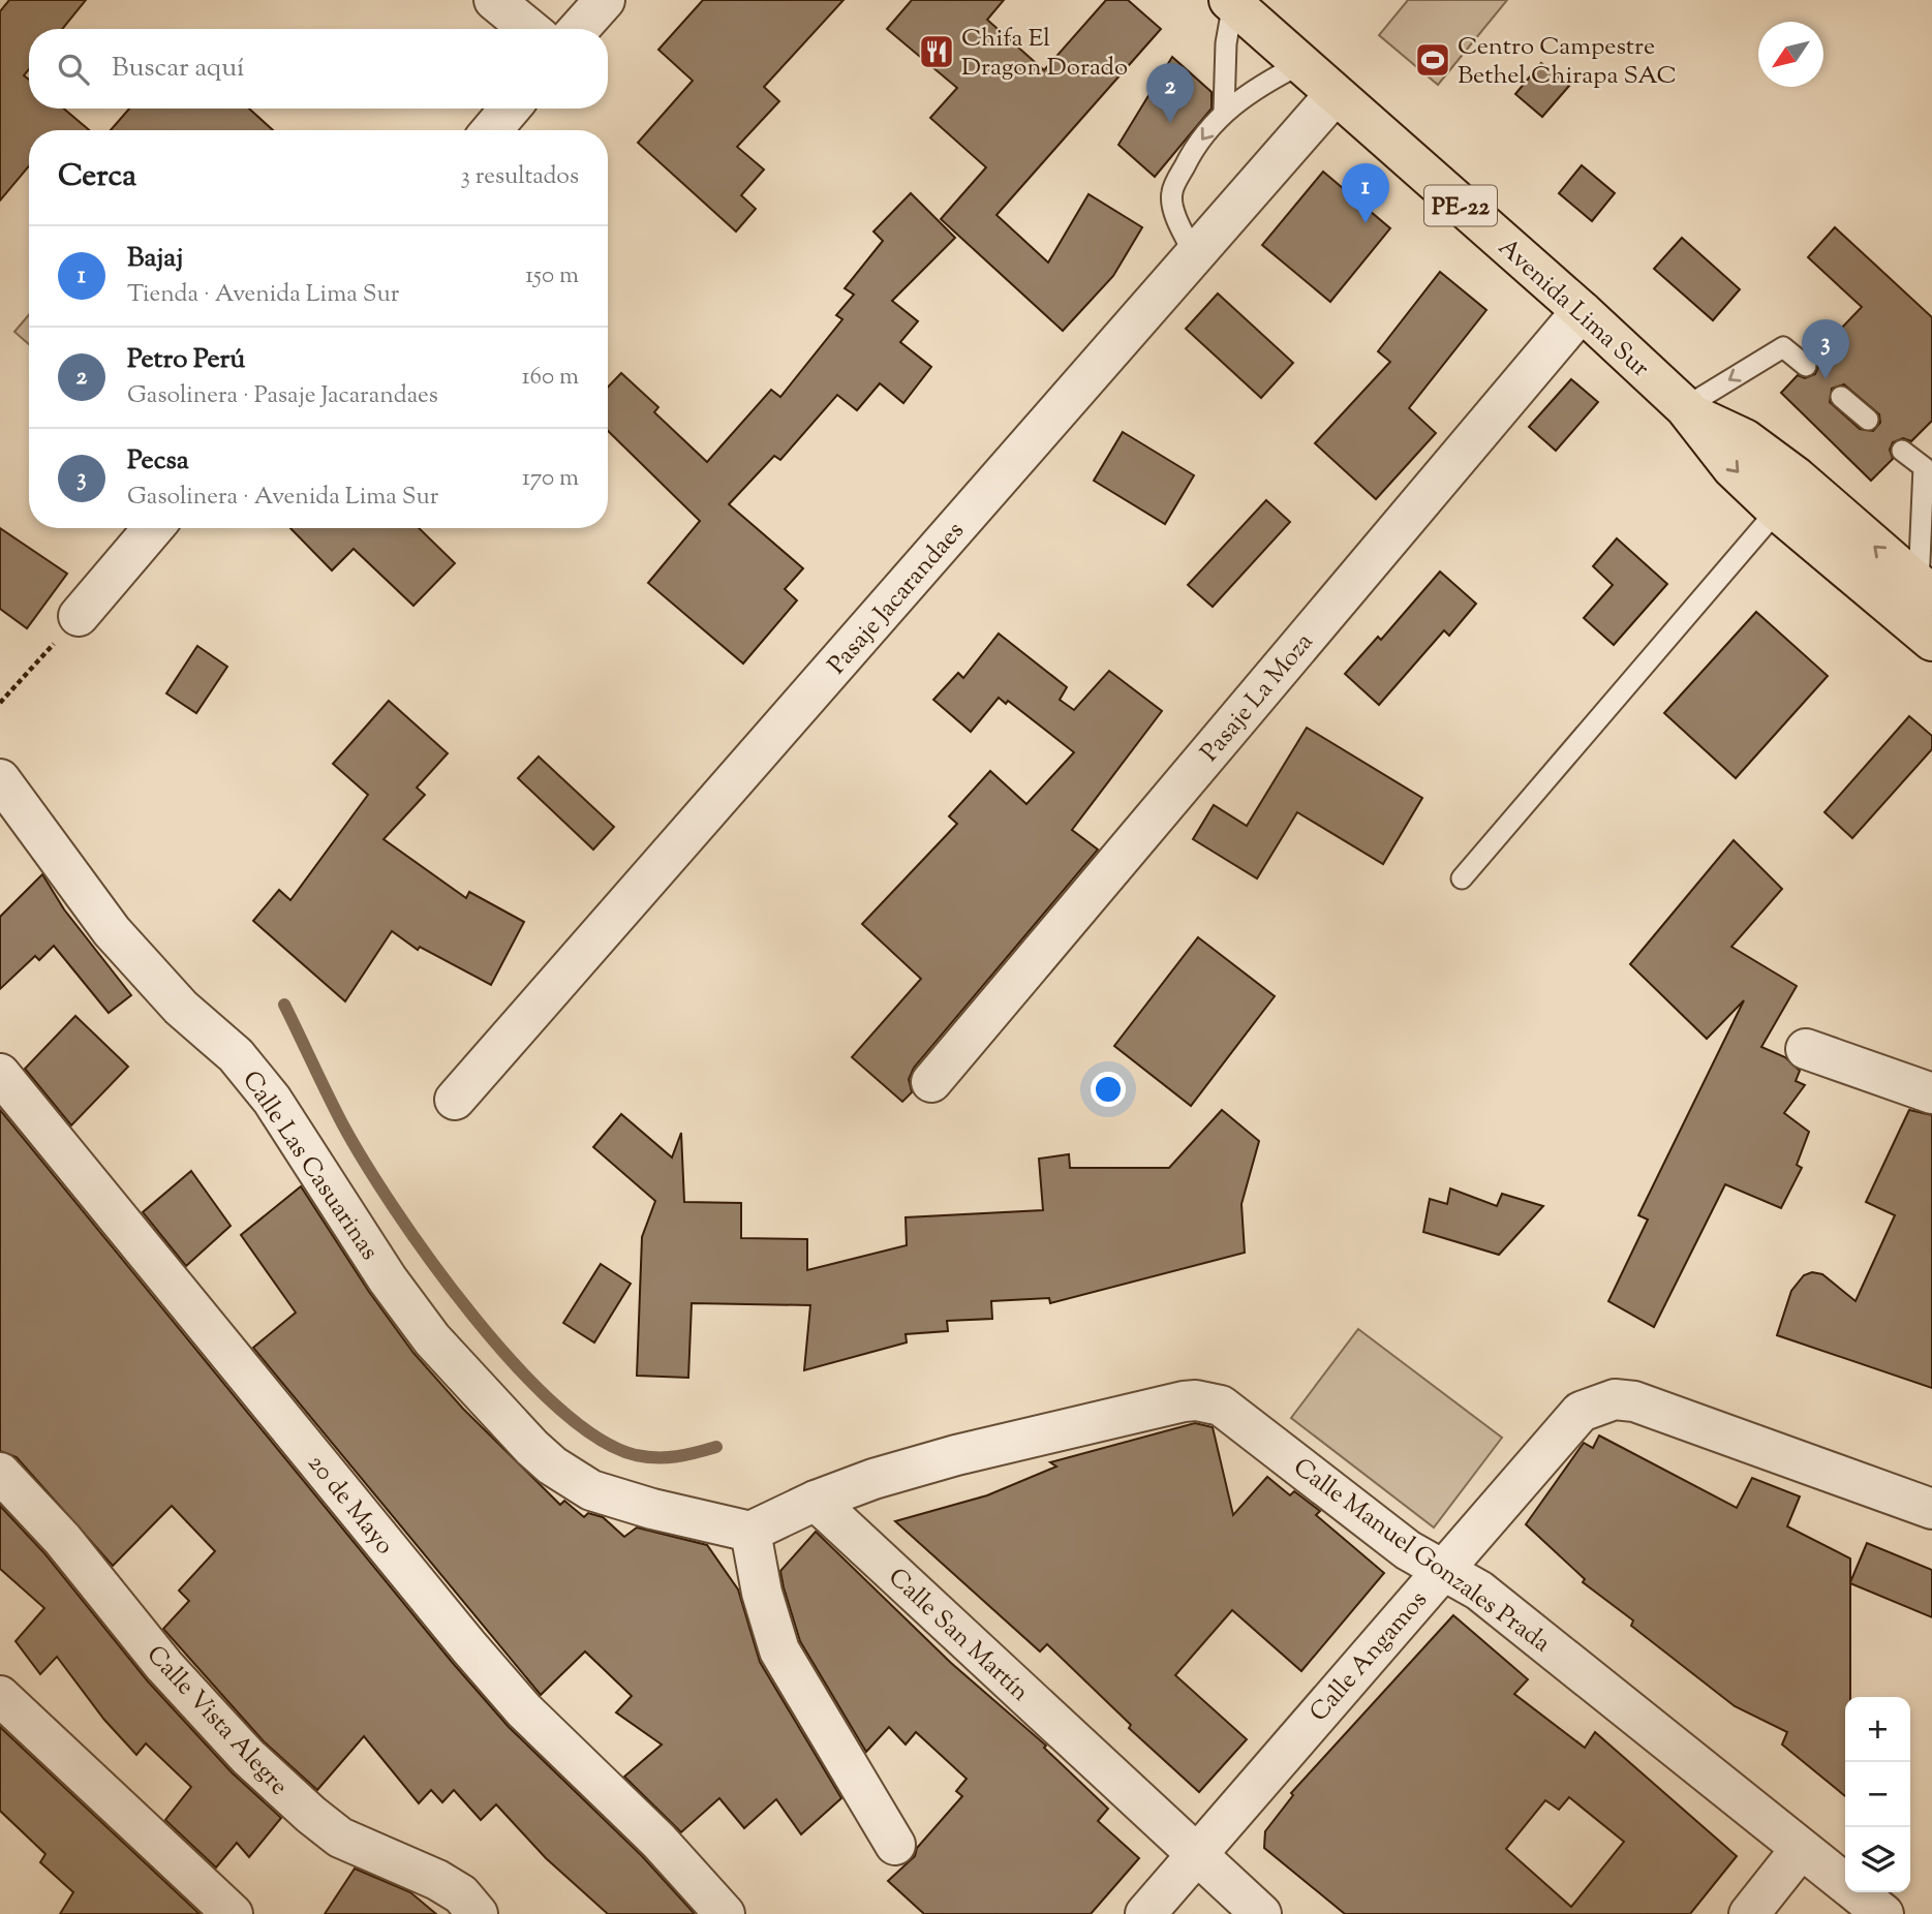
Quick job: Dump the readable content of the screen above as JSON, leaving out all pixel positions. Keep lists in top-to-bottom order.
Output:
{
  "streets": {
    "highway": ["PE-22", "Avenida Lima Sur"],
    "street": [
      "Pasaje Jacarandaes",
      "Pasaje La Moza",
      "Calle Las Casuarinas",
      "20 de Mayo",
      "Calle Manuel Gonzales Prada",
      "Calle San Martín",
      "Calle Angamos",
      "Calle Vista Alegre"
    ]
  },
  "crossings": [
    ["Avenida Lima Sur", "Pasaje Jacarandaes"],
    ["Avenida Lima Sur", "Pasaje La Moza"],
    ["Calle Manuel Gonzales Prada", "Calle San Martín"],
    ["Calle Manuel Gonzales Prada", "Calle Angamos"],
    ["Calle San Martín", "Calle Angamos"]
  ],
  "places": {
    "restaurant": ["Chifa El Dragon Dorado"],
    "sports": ["Centro Campestre Bethel Chirapa SAC"]
  },
  "north": "bottom left",
  "page": {
    "search": "Buscar aquí",
    "pins": ["2", "1", "3"],
    "heading": ["Cerca", "3 resultados"],
    "list": [
      {
        "mark": "1",
        "name": "Bajaj",
        "note": "Tienda · Avenida Lima Sur",
        "value": "150 m"
      },
      {
        "mark": "2",
        "name": "Petro Perú",
        "note": "Gasolinera · Pasaje Jacarandaes",
        "value": "160 m"
      },
      {
        "mark": "3",
        "name": "Pecsa",
        "note": "Gasolinera · Avenida Lima Sur",
        "value": "170 m"
      }
    ],
    "map_buttons": ["+", "−"]
  }
}
